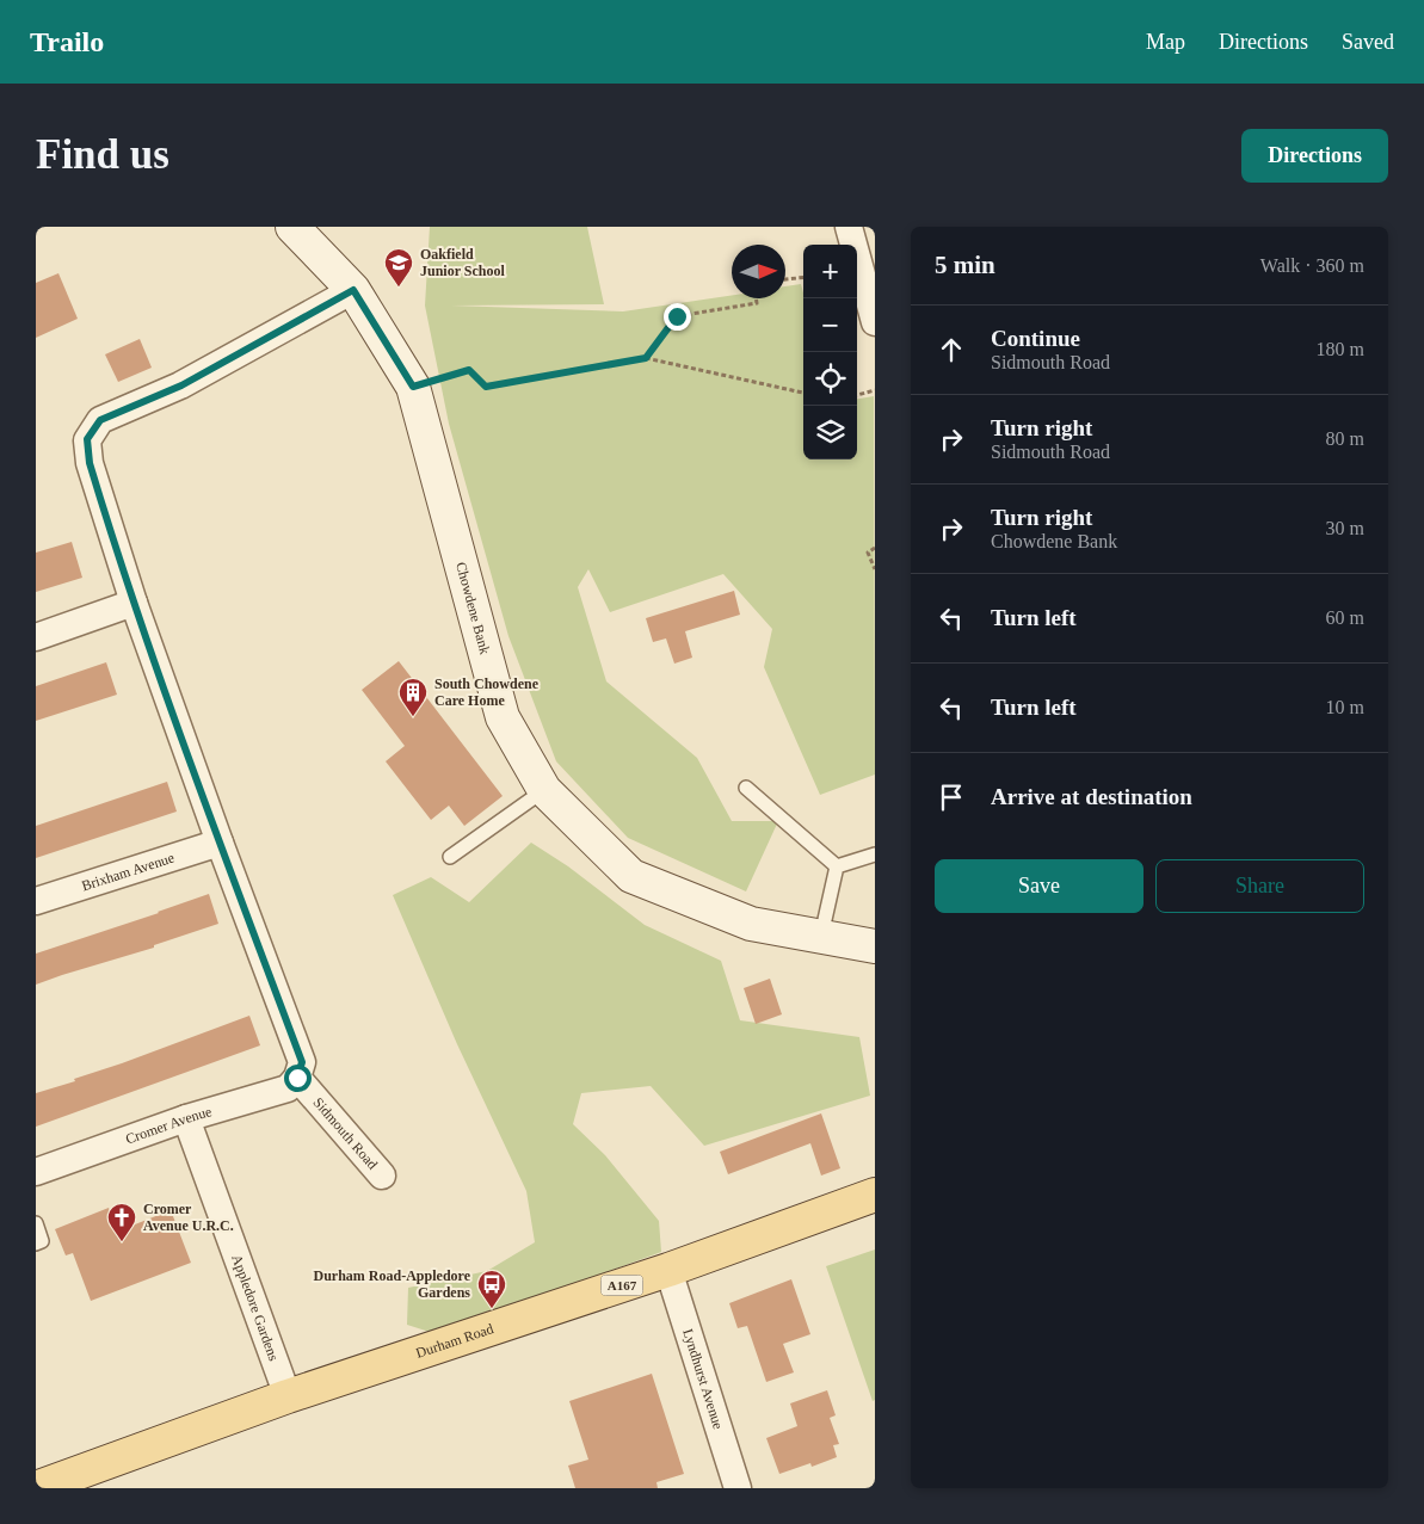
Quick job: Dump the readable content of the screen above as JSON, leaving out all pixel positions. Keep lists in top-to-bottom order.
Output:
{
  "streets": {
    "main road": ["A167", "Durham Road"],
    "street": [
      "Chowdene Bank",
      "Brixham Avenue",
      "Cromer Avenue",
      "Sidmouth Road",
      "Appledore Gardens",
      "Lyndhurst Avenue"
    ]
  },
  "crossings": [
    ["Cromer Avenue", "Sidmouth Road"],
    ["Cromer Avenue", "Appledore Gardens"],
    ["Appledore Gardens", "Durham Road"],
    ["Durham Road", "Lyndhurst Avenue"]
  ],
  "places": {
    "school or university": ["Oakfield Junior School"],
    "building": ["South Chowdene Care Home"],
    "church": ["Cromer Avenue U.R.C."],
    "bus stop": ["Durham Road-Appledore Gardens"]
  },
  "north": "right",
  "page": {
    "header": "Trailo",
    "nav": ["Map", "Directions", "Saved"],
    "buttons": [
      "Directions",
      ["Save", "Share"]
    ],
    "title": "Find us",
    "heading": ["5 min", "Walk · 360 m"],
    "map_buttons": ["+", "−"],
    "list": [
      ["Continue", "Sidmouth Road", "180 m"],
      ["Turn right", "Sidmouth Road", "80 m"],
      ["Turn right", "Chowdene Bank", "30 m"],
      ["Turn left", "60 m"],
      ["Turn left", "10 m"],
      "Arrive at destination"
    ]
  }
}
